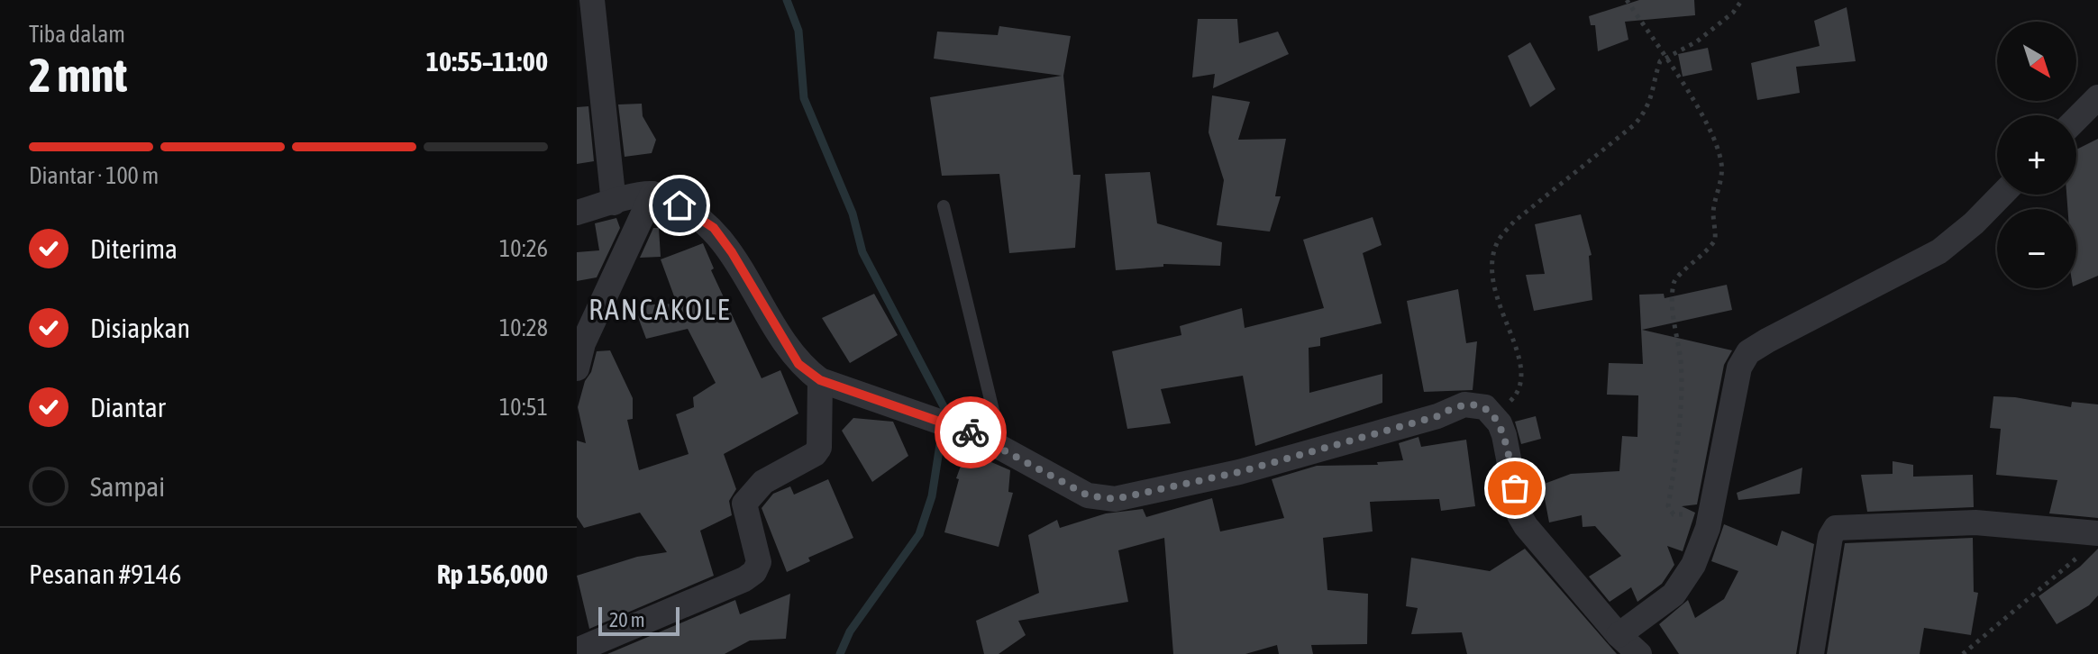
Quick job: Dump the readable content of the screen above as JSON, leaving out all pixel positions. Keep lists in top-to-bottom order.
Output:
{
  "districts": ["RANCAKOLE"],
  "scale_bar": "20 m",
  "north": "bottom right",
  "page": {
    "heading": ["2 mnt", "Tiba dalam", "10:55–11:00"],
    "panel": ["Pesanan #9146", "Rp 156,000"],
    "map_buttons": ["+", "−"],
    "bar": "Diantar · 100 m",
    "list": [
      ["Diterima", "10:26"],
      ["Disiapkan", "10:28"],
      ["Diantar", "10:51"],
      "Sampai"
    ],
    "scale": "20 m"
  }
}
